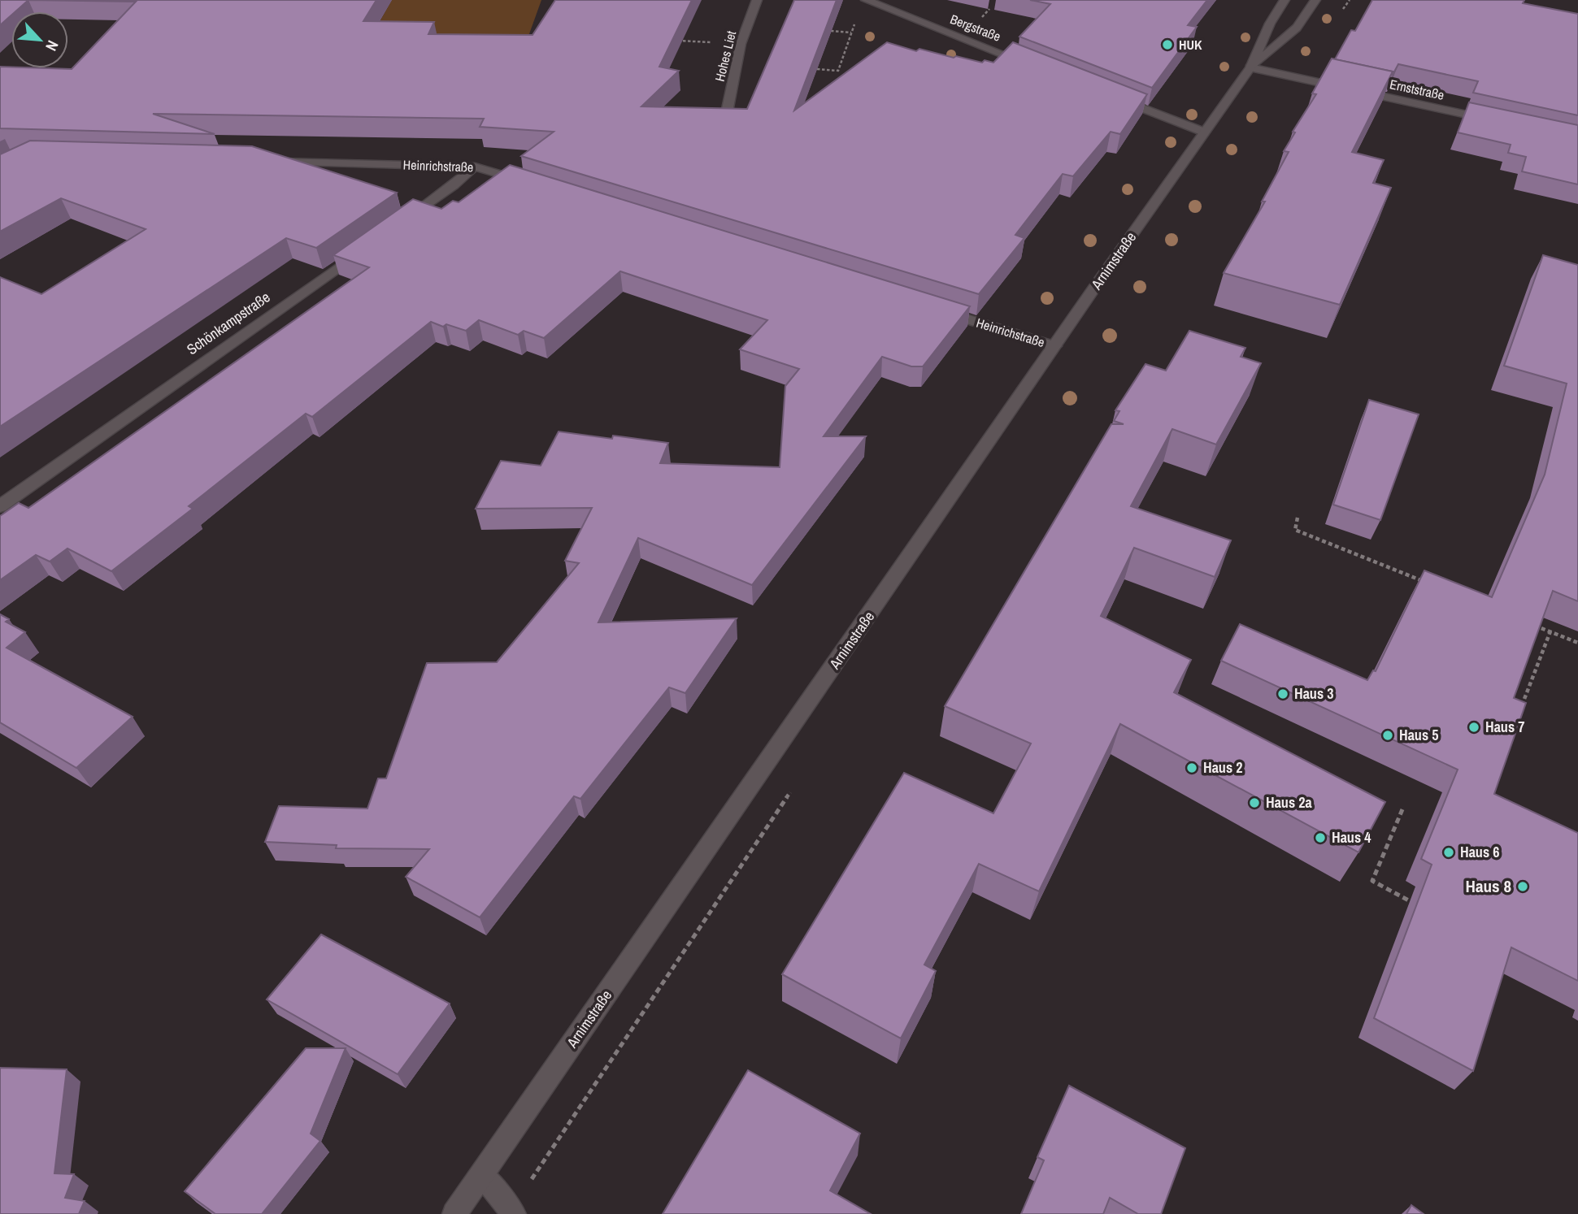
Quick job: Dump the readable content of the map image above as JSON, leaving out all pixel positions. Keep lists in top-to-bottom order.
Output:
{
  "streets": {
    "street": [
      "Bergstraße",
      "Hohes Liet",
      "Ernststraße",
      "Heinrichstraße",
      "Arnimstraße",
      "Schönkampstraße"
    ]
  },
  "crossings": [
    ["Ernststraße", "Arnimstraße"],
    ["Heinrichstraße", "Arnimstraße"]
  ],
  "places": [
    "HUK",
    "Haus 3",
    "Haus 7",
    "Haus 5",
    "Haus 2",
    "Haus 2a",
    "Haus 4",
    "Haus 6",
    "Haus 8"
  ],
  "north": "bottom right"
}
